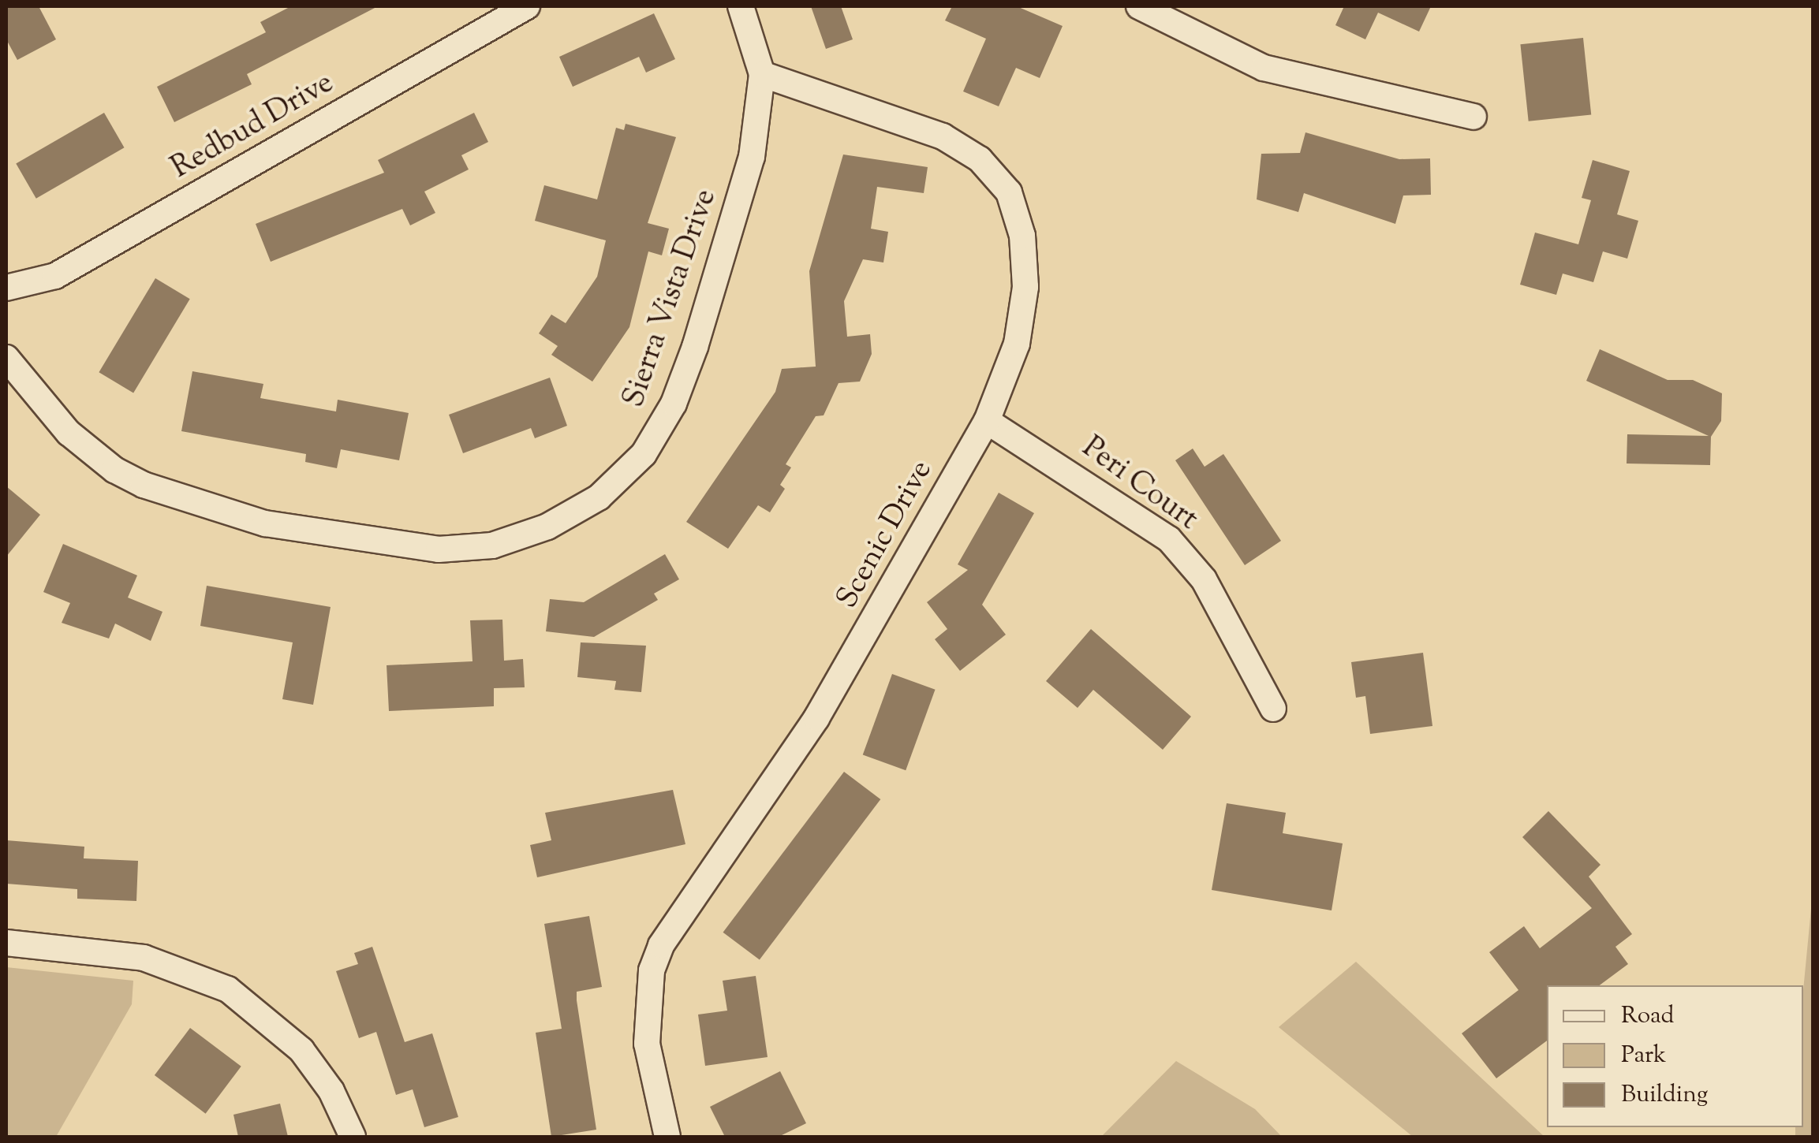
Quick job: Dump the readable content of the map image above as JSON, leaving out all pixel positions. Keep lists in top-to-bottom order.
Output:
{
  "streets": {
    "street": [
      "Redbud Drive",
      "Sierra Vista Drive",
      "Peri Court",
      "Scenic Drive"
    ]
  },
  "crossings": [
    ["Sierra Vista Drive", "Scenic Drive"],
    ["Peri Court", "Scenic Drive"]
  ],
  "legend": ["Road", "Park", "Building"]
}
